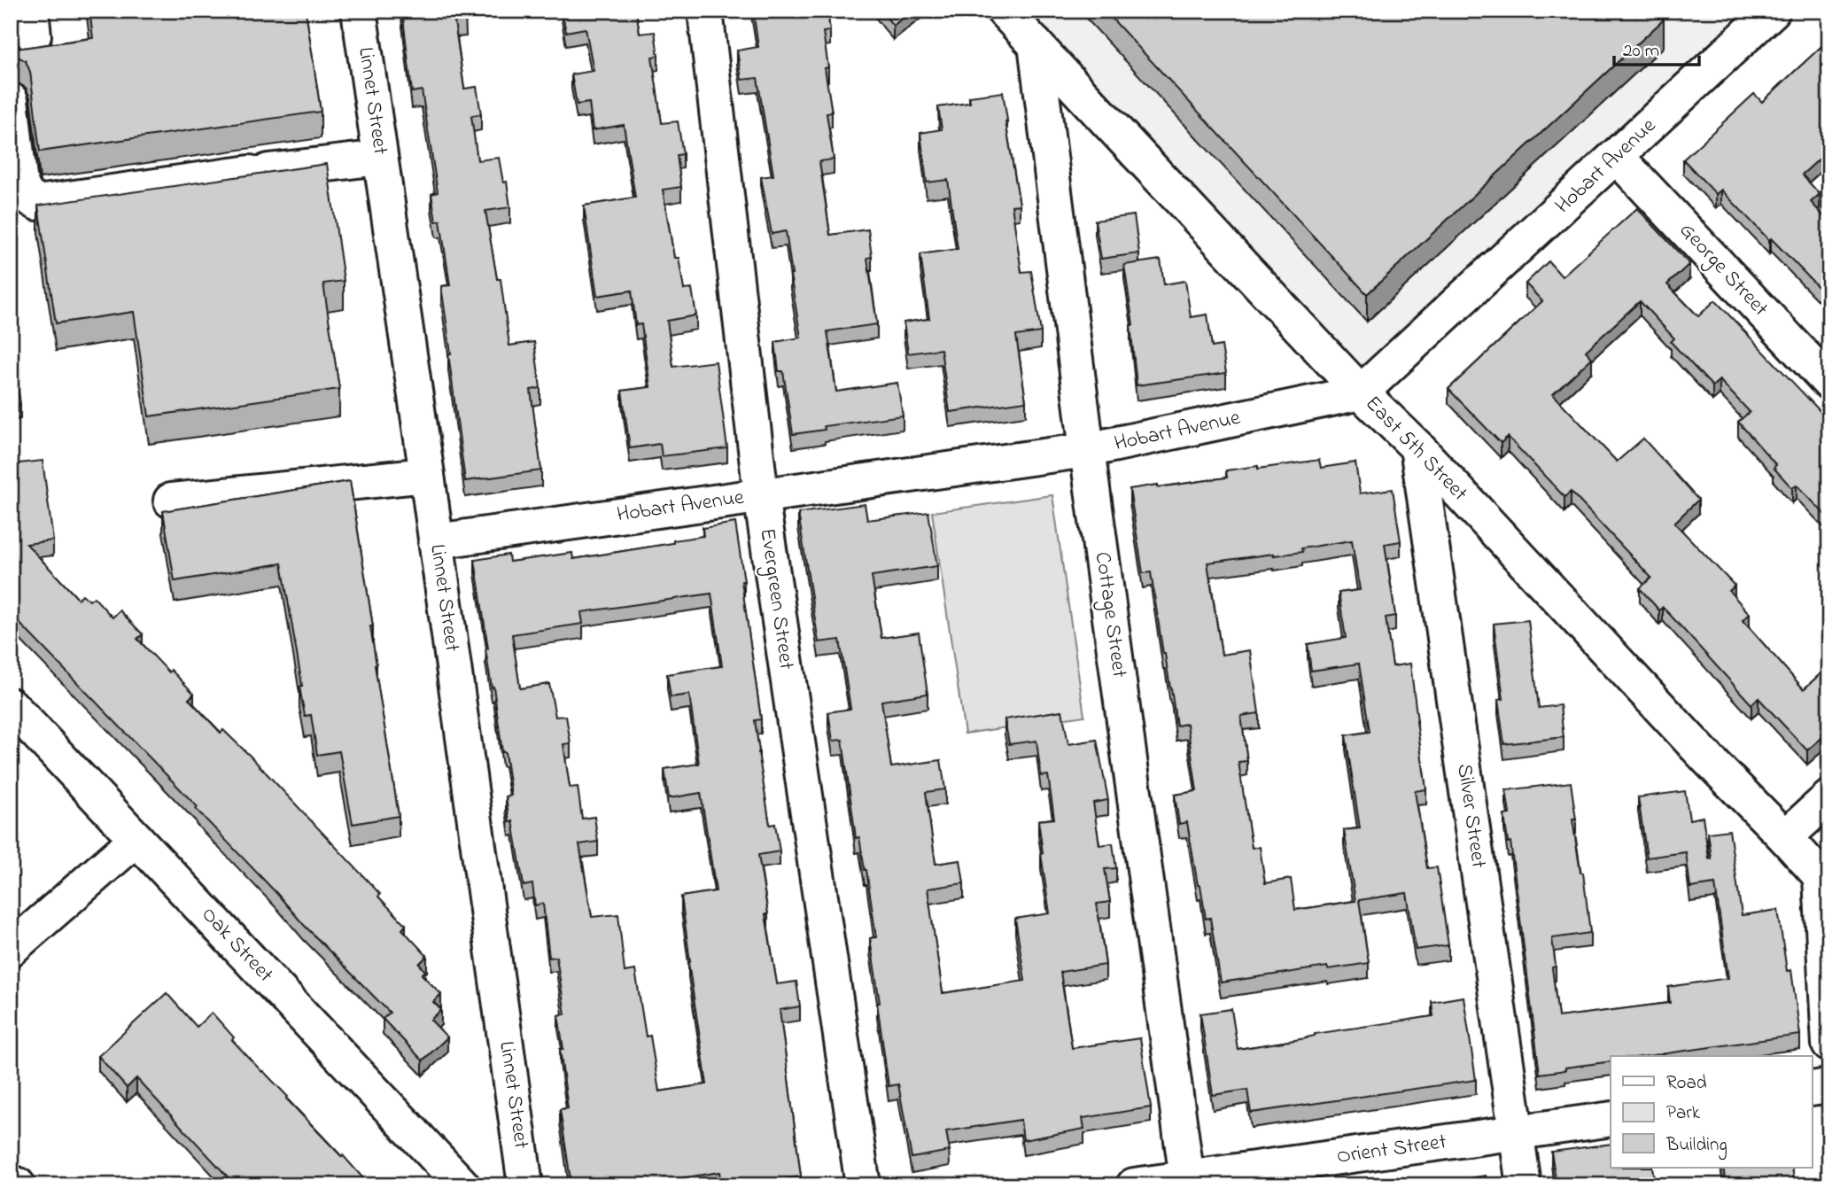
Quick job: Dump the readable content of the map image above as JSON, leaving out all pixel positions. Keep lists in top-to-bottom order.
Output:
{
  "streets": {
    "main road": [
      "Linnet Street",
      "Hobart Avenue",
      "George Street",
      "East 5th Street",
      "Evergreen Street",
      "Cottage Street",
      "Silver Street",
      "Oak Street",
      "Orient Street"
    ]
  },
  "crossings": [
    ["Linnet Street", "Hobart Avenue"],
    ["Hobart Avenue", "George Street"],
    ["Hobart Avenue", "East 5th Street"],
    ["Hobart Avenue", "Evergreen Street"],
    ["Hobart Avenue", "Cottage Street"],
    ["East 5th Street", "Cottage Street"],
    ["East 5th Street", "Silver Street"],
    ["Cottage Street", "Orient Street"],
    ["Silver Street", "Orient Street"]
  ],
  "legend": ["Road", "Park", "Building"],
  "scale_bar": "20 m"
}
